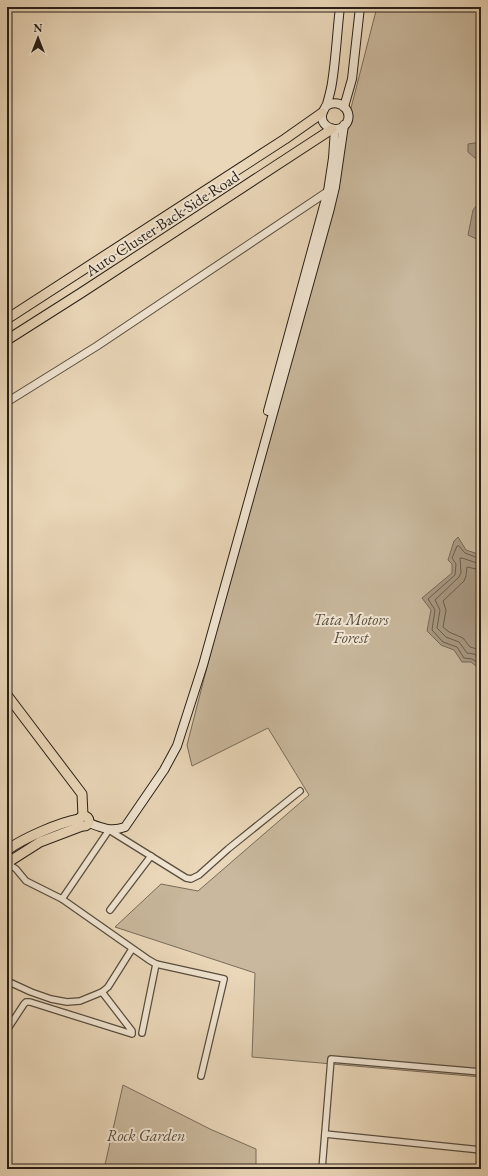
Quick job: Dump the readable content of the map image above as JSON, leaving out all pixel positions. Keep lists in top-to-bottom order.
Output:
{
  "streets": {
    "main road": ["Auto Cluster Back Side Road"]
  },
  "parks": ["Tata Motors Forest", "Rock Garden"],
  "north": "top"
}
